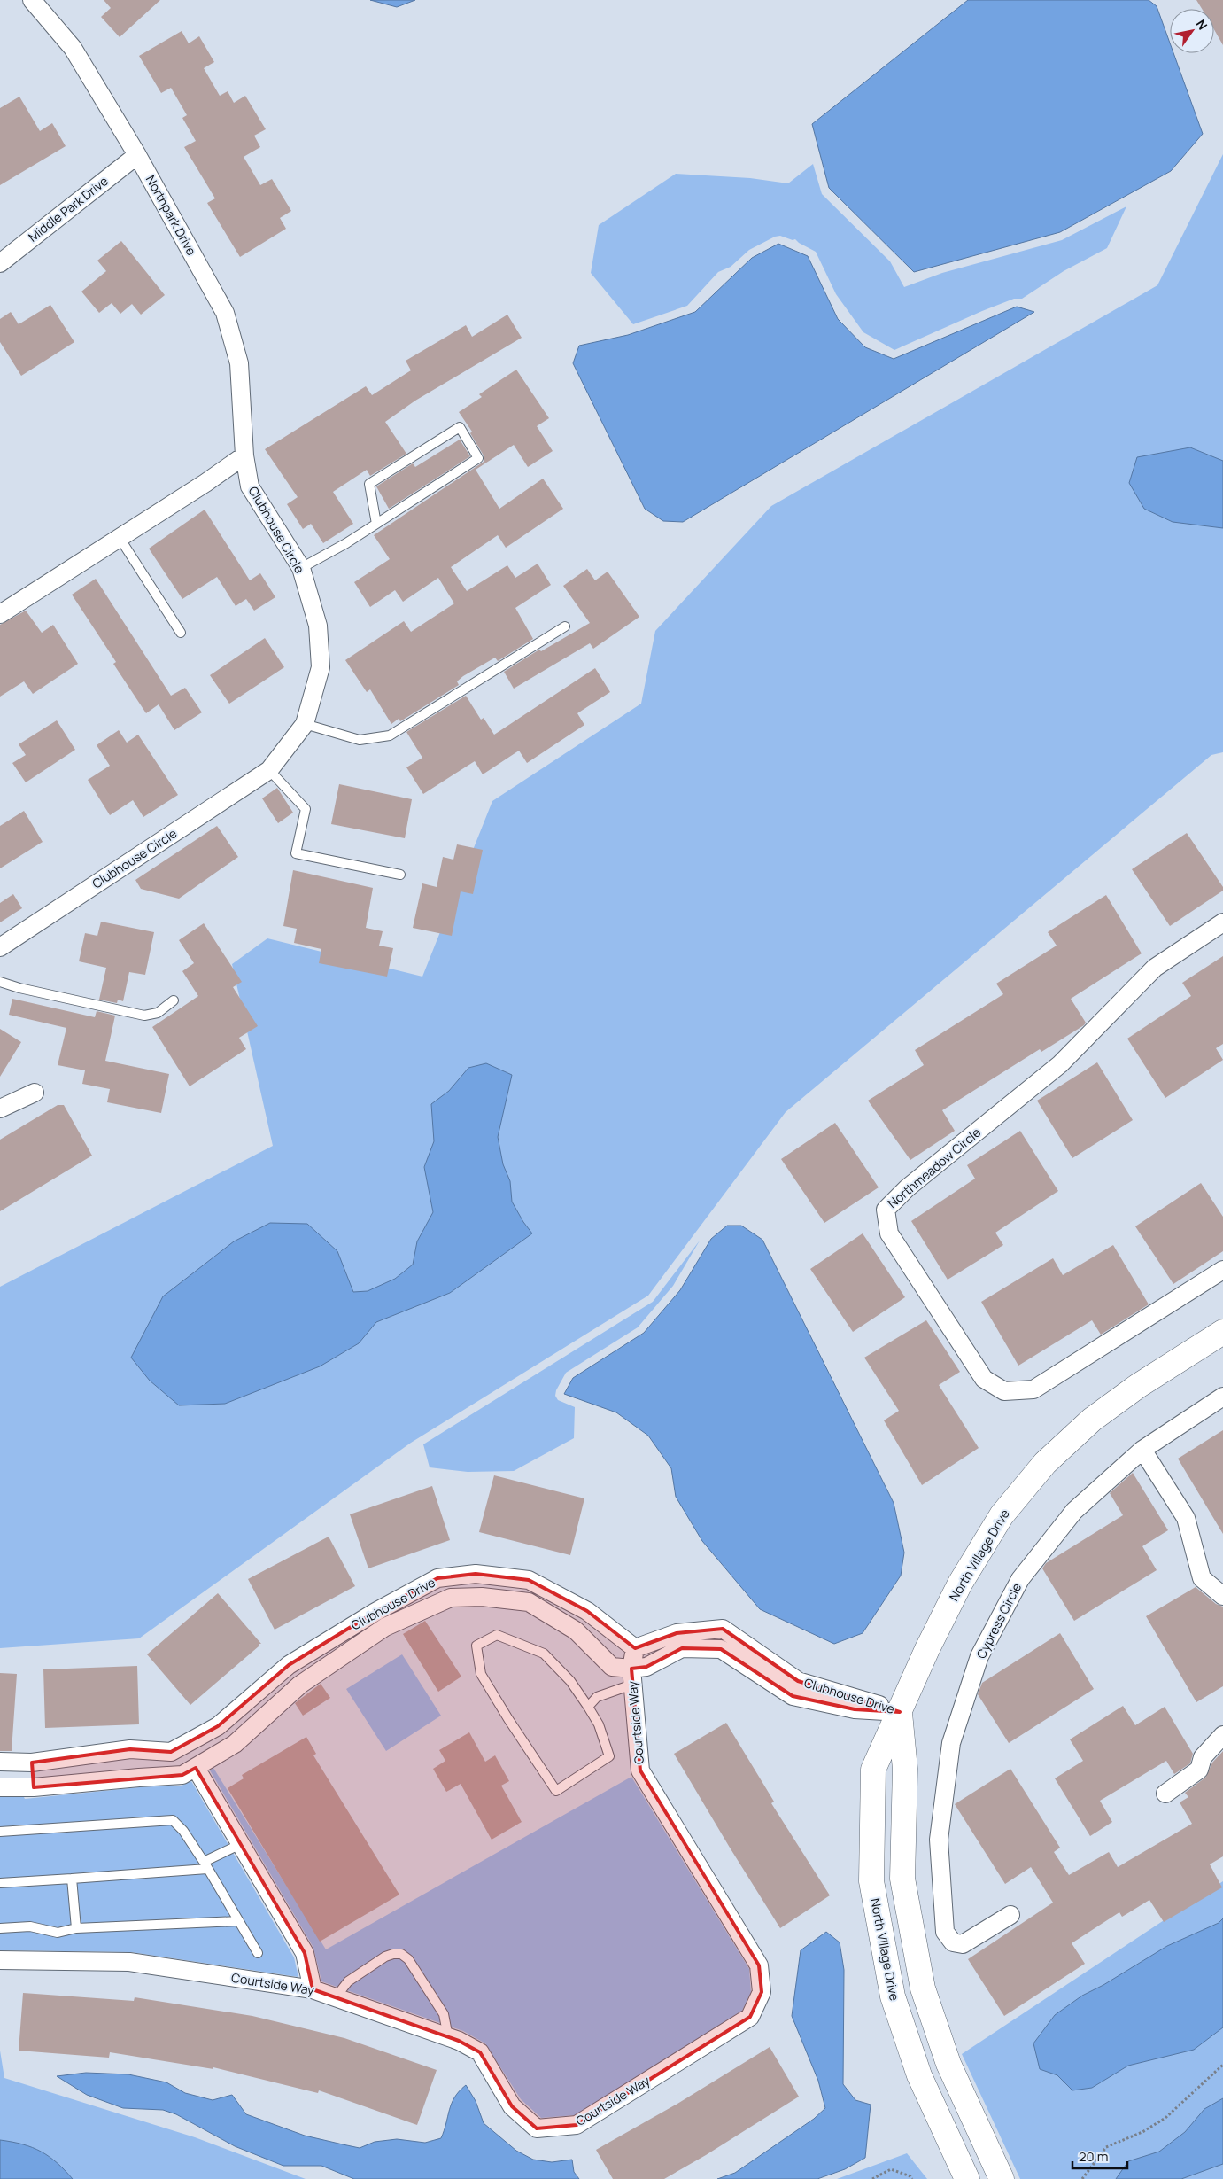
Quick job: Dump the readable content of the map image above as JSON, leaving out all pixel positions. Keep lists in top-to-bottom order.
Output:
{
  "streets": {
    "street": [
      "Middle Park Drive",
      "Northpark Drive",
      "Clubhouse Circle",
      "Northmeadow Circle",
      "North Village Drive",
      "Clubhouse Drive",
      "Cypress Circle",
      "Courtside Way"
    ]
  },
  "crossings": [
    ["Middle Park Drive", "Northpark Drive"],
    ["Northpark Drive", "Clubhouse Circle"],
    ["North Village Drive", "Clubhouse Drive"],
    ["Clubhouse Drive", "Courtside Way"]
  ],
  "scale_bar": "20 m",
  "north": "top right"
}
